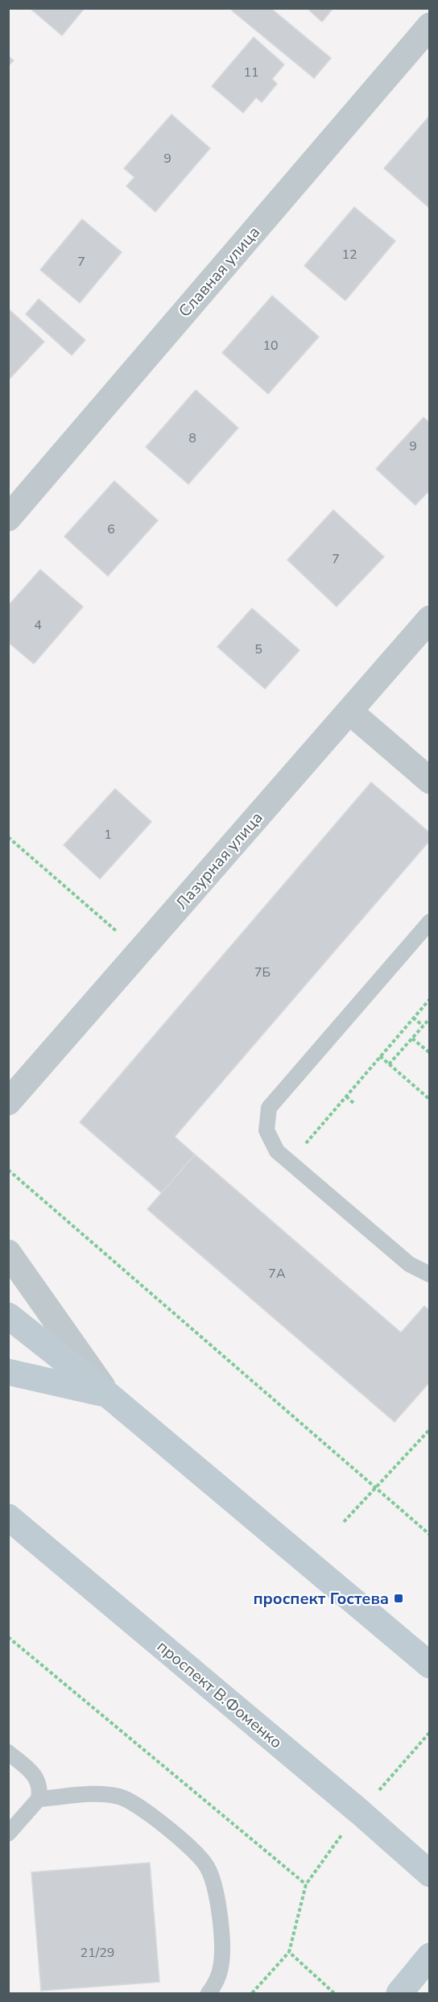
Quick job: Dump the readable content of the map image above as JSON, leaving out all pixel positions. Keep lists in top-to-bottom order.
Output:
{
  "streets": {
    "main road": ["проспект В.Фоменко"],
    "street": ["Славная улица", "Лазурная улица"]
  },
  "places": {
    "transit": ["проспект Гостева"]
  },
  "house_numbers": [
    "11",
    "9",
    "12",
    "7",
    "10",
    "8",
    "9",
    "6",
    "7",
    "4",
    "5",
    "1",
    "7Б",
    "7А",
    "21/29"
  ]
}
